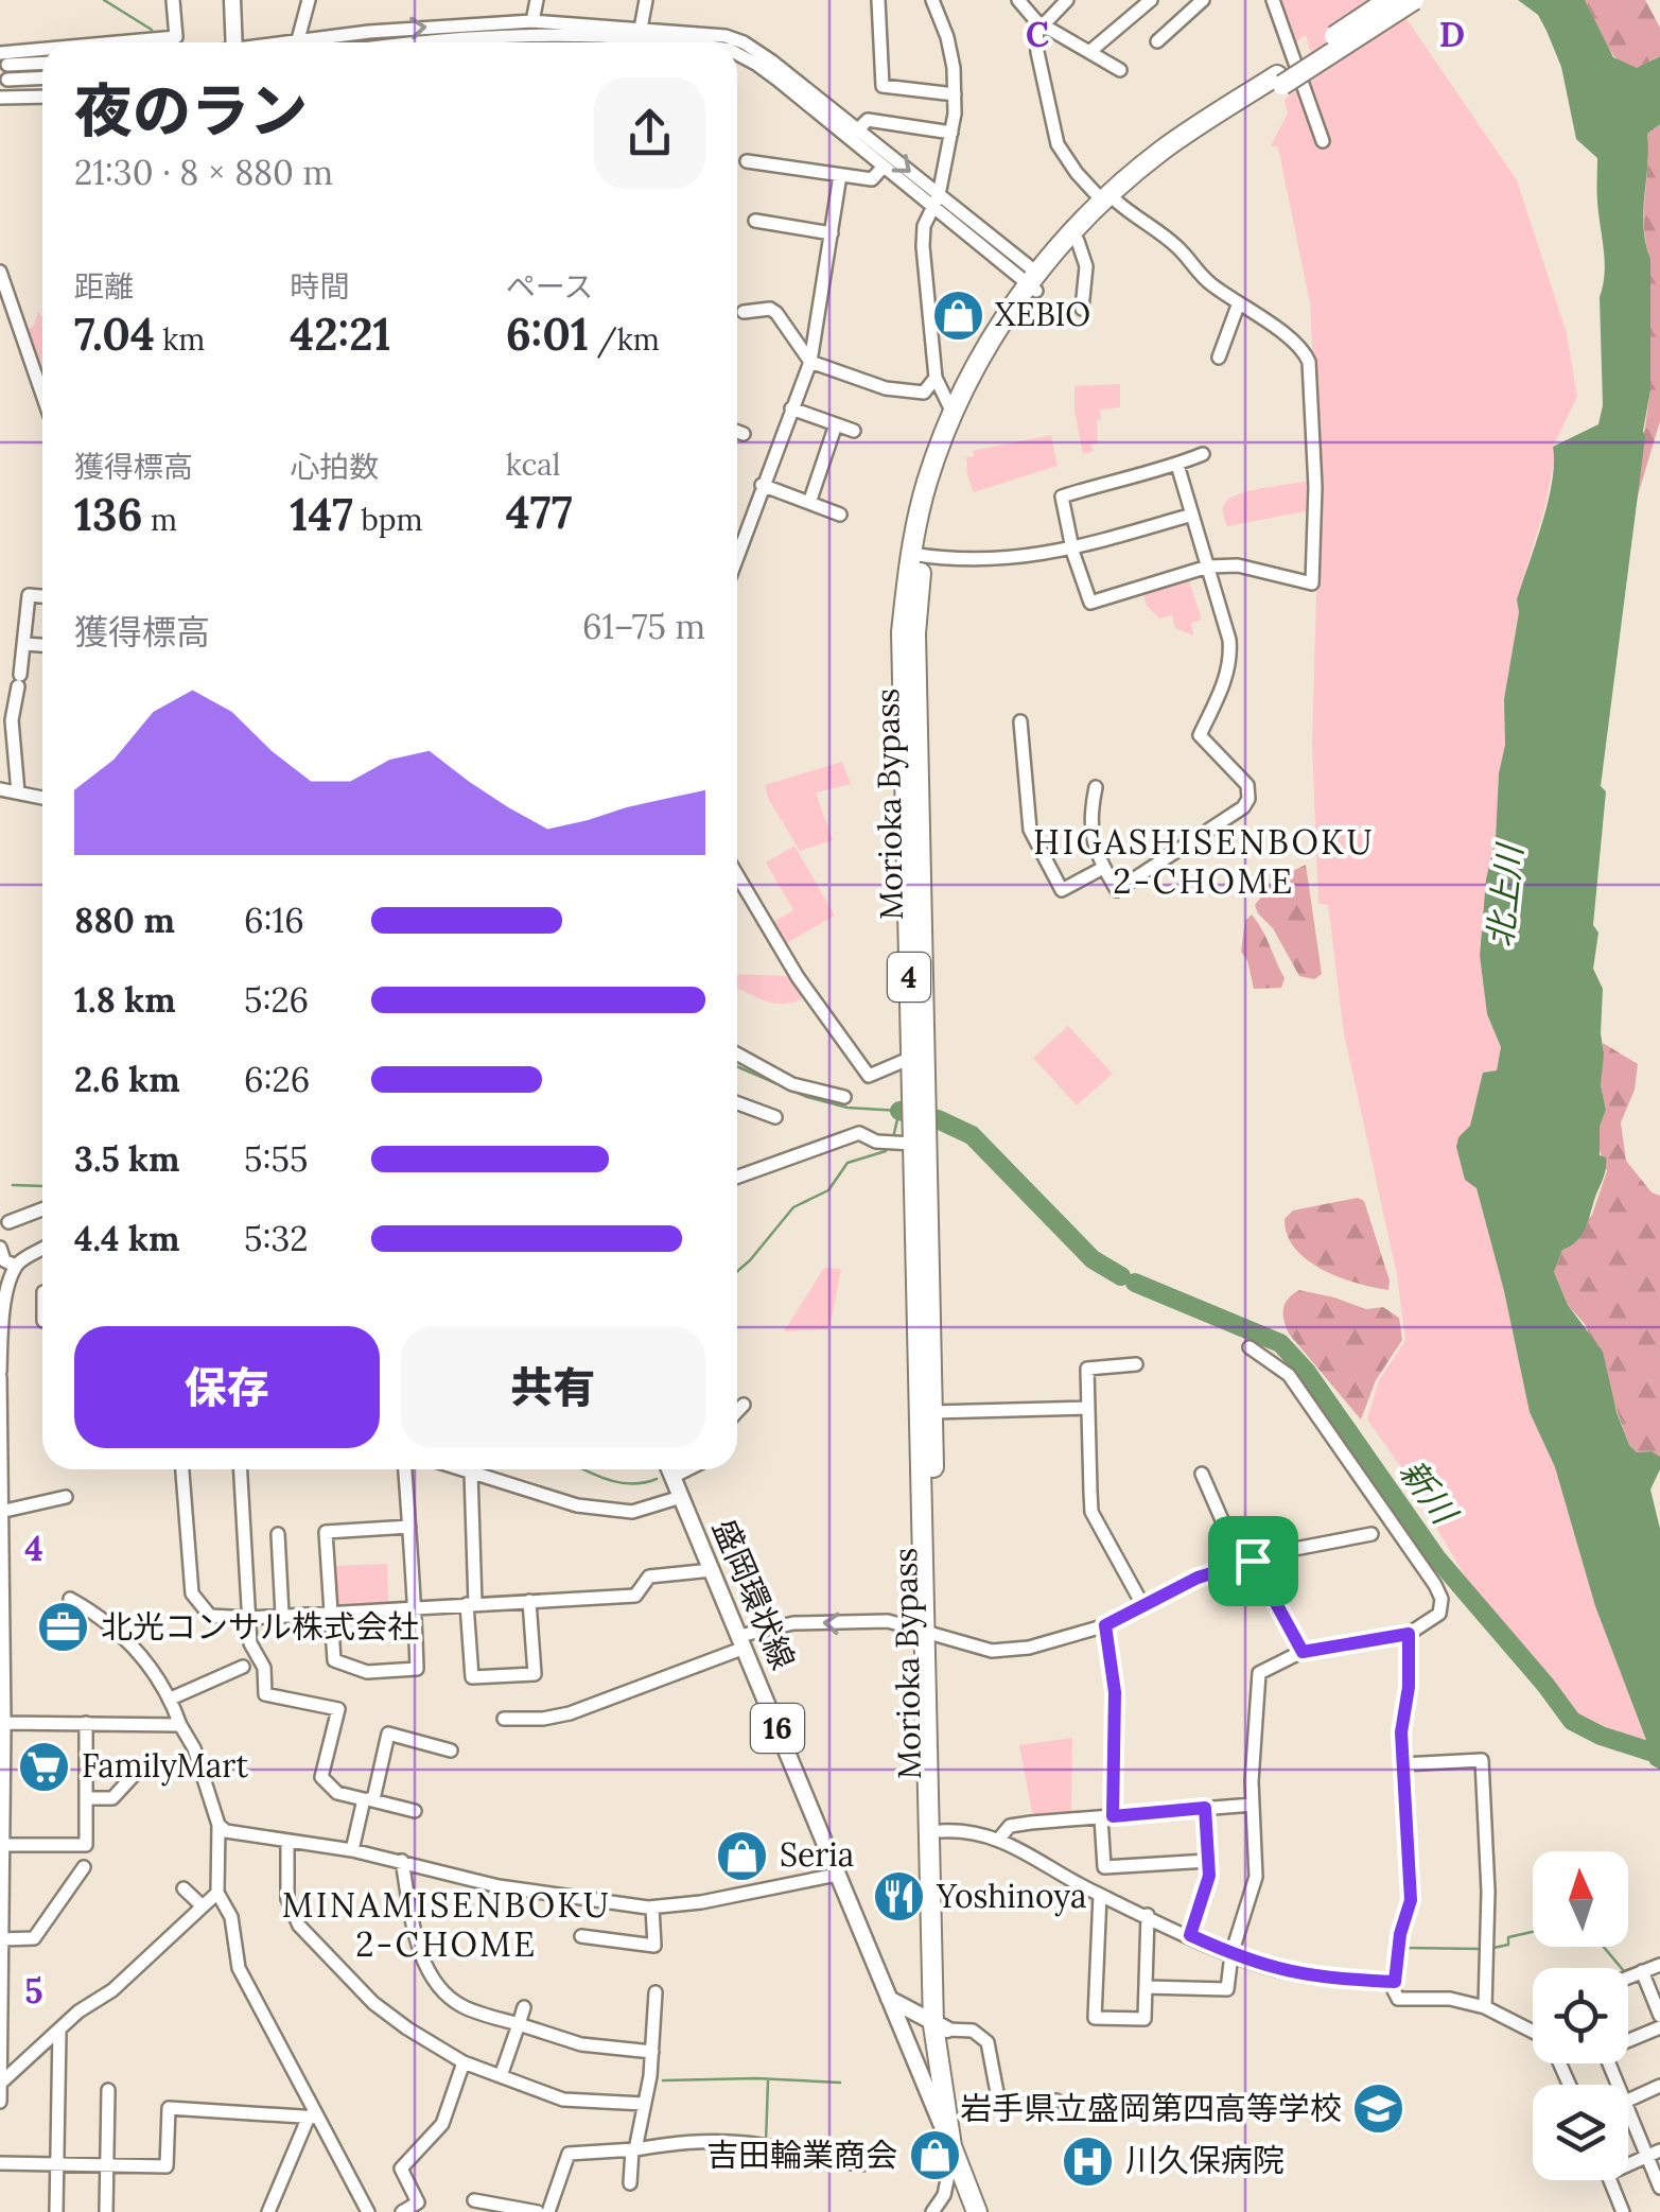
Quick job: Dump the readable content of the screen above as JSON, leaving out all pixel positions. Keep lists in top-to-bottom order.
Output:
{
  "streets": {
    "highway": ["Morioka Bypass", "4"],
    "main road": ["盛岡環状線", "16"]
  },
  "crossings": [
    ["Morioka Bypass", "4"],
    ["Morioka Bypass", "盛岡環状線"],
    ["4", "盛岡環状線"]
  ],
  "districts": ["HIGASHISENBOKU 2-CHOME", "MINAMISENBOKU 2-CHOME"],
  "water": ["北上川", "新川"],
  "places": {
    "shop": ["XEBIO", "Seria", "吉田輪業商会"],
    "office": ["北光コンサル株式会社"],
    "supermarket": ["FamilyMart"],
    "restaurant": ["Yoshinoya"],
    "school or university": ["岩手県立盛岡第四高等学校"],
    "hospital": ["川久保病院"]
  },
  "north": "top",
  "page": {
    "heading": ["夜のラン", "21:30 · 8 × 880 m"],
    "stats": [
      ["距離", "7.04 km"],
      ["時間", "42:21"],
      ["ペース", "6:01 /km"],
      ["獲得標高", "136 m"],
      ["心拍数", "147 bpm"],
      ["kcal", "477"]
    ],
    "chart": ["獲得標高", "61–75 m"],
    "list": [
      {
        "name": "880 m",
        "note": "6:16"
      },
      {
        "name": "1.8 km",
        "note": "5:26"
      },
      {
        "name": "2.6 km",
        "note": "6:26"
      },
      {
        "name": "3.5 km",
        "note": "5:55"
      },
      {
        "name": "4.4 km",
        "note": "5:32"
      }
    ],
    "buttons": ["保存", "共有"]
  },
  "grid": {
    "columns": ["C", "D"],
    "rows": ["4", "5"]
  }
}
